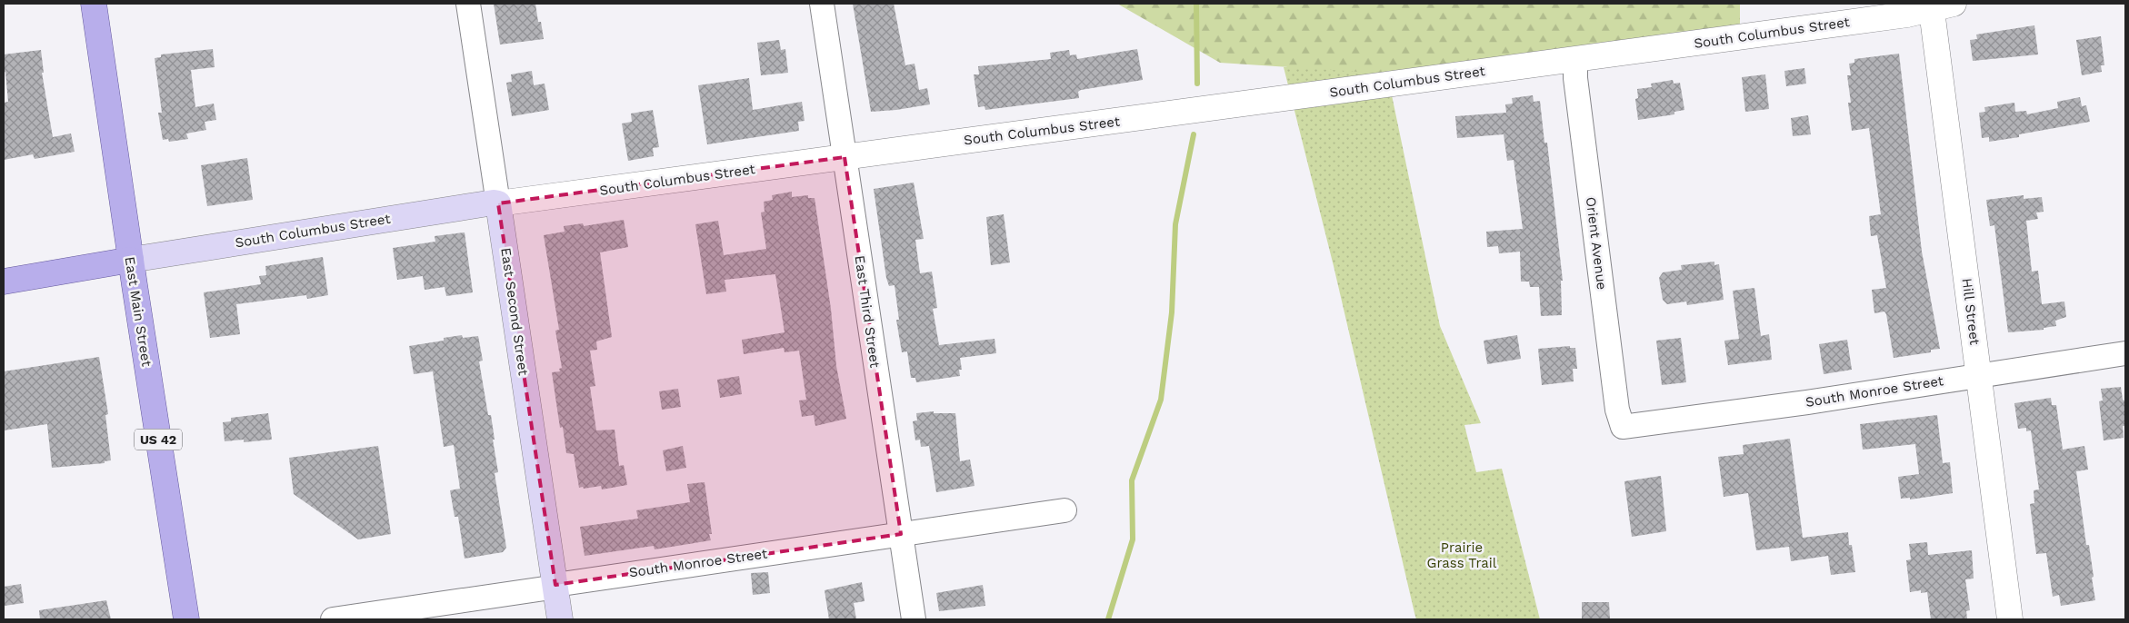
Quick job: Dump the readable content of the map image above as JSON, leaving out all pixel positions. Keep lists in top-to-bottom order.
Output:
{
  "streets": {
    "main road": [
      "South Columbus Street",
      "East Main Street",
      "East Second Street",
      "US 42"
    ],
    "street": [
      "Orient Avenue",
      "East Third Street",
      "Hill Street",
      "South Monroe Street"
    ]
  },
  "crossings": [
    ["South Columbus Street", "Orient Avenue"],
    ["South Columbus Street", "East Main Street"],
    ["South Columbus Street", "East Second Street"],
    ["South Columbus Street", "East Third Street"],
    ["South Columbus Street", "Hill Street"],
    ["Orient Avenue", "South Monroe Street"],
    ["East Second Street", "South Monroe Street"],
    ["East Third Street", "South Monroe Street"],
    ["Hill Street", "South Monroe Street"]
  ],
  "parks": ["Prairie Grass Trail"]
}
